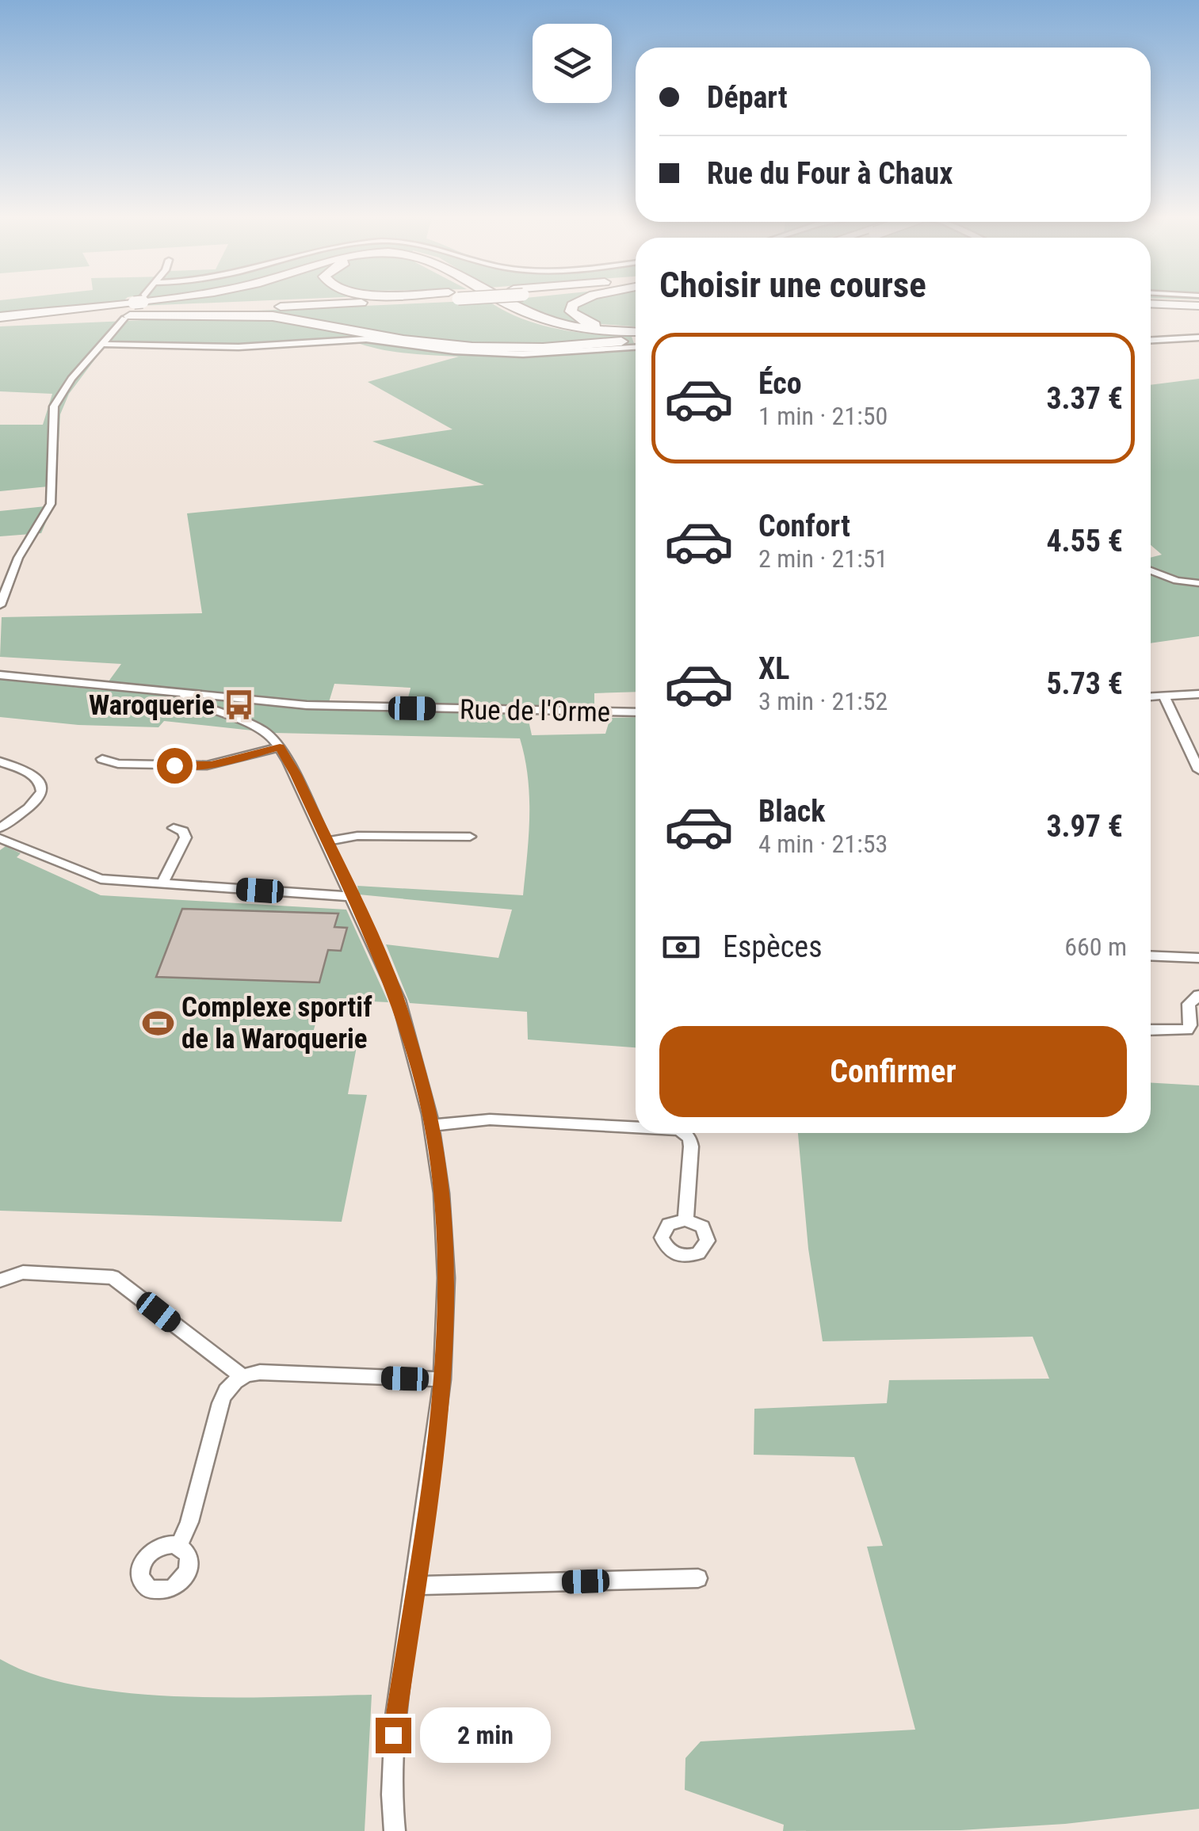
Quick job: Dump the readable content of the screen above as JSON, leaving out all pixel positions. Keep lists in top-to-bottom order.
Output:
{
  "streets": {
    "street": ["Rue de l'Orme"]
  },
  "places": {
    "bus stop": ["Waroquerie"],
    "sports": ["Complexe sportif de la Waroquerie"]
  },
  "page": {
    "banner": ["Départ", "Rue du Four à Chaux"],
    "heading": "Choisir une course",
    "list": [
      {
        "name": "Éco",
        "note": "1 min · 21:50",
        "value": "3.37 €"
      },
      {
        "name": "Confort",
        "note": "2 min · 21:51",
        "value": "4.55 €"
      },
      {
        "name": "XL",
        "note": "3 min · 21:52",
        "value": "5.73 €"
      },
      {
        "name": "Black",
        "note": "4 min · 21:53",
        "value": "3.97 €"
      }
    ],
    "pay": ["Espèces", "660 m"],
    "buttons": "Confirmer",
    "bubble": "2 min"
  }
}
